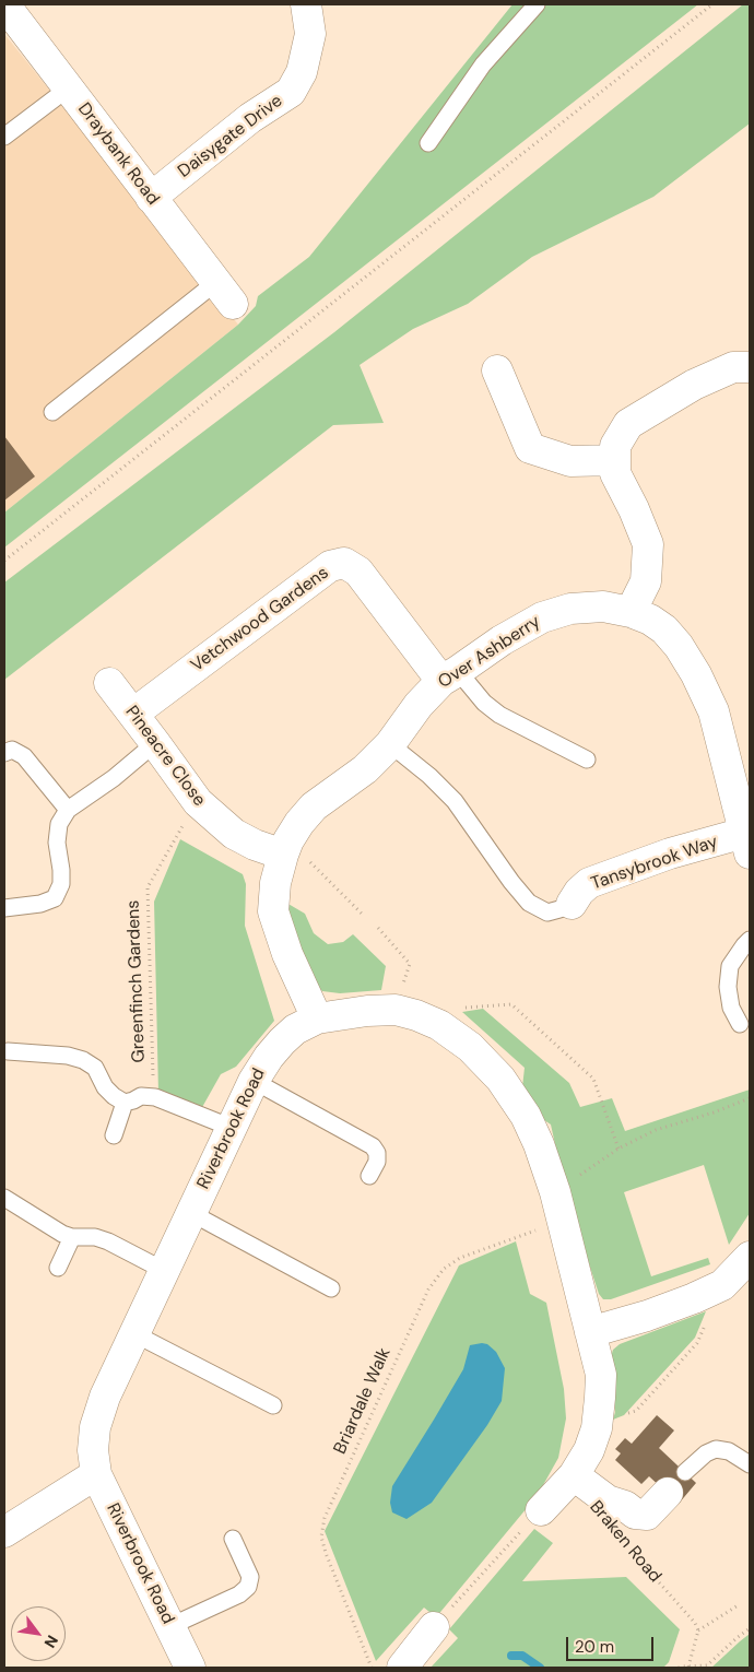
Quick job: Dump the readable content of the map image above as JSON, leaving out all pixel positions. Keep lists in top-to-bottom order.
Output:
{
  "streets": {
    "street": [
      "Daisygate Drive",
      "Draybank Road",
      "Vetchwood Gardens",
      "Over Ashberry",
      "Pineacre Close",
      "Tansybrook Way",
      "Riverbrook Road",
      "Braken Road"
    ],
    "path": ["Greenfinch Gardens", "Briardale Walk"]
  },
  "crossings": [
    ["Daisygate Drive", "Draybank Road"],
    ["Vetchwood Gardens", "Over Ashberry"],
    ["Vetchwood Gardens", "Pineacre Close"],
    ["Over Ashberry", "Pineacre Close"],
    ["Over Ashberry", "Tansybrook Way"],
    ["Over Ashberry", "Riverbrook Road"],
    ["Pineacre Close", "Greenfinch Gardens"],
    ["Riverbrook Road", "Briardale Walk"],
    ["Riverbrook Road", "Braken Road"]
  ],
  "scale_bar": "20 m",
  "north": "bottom right"
}
